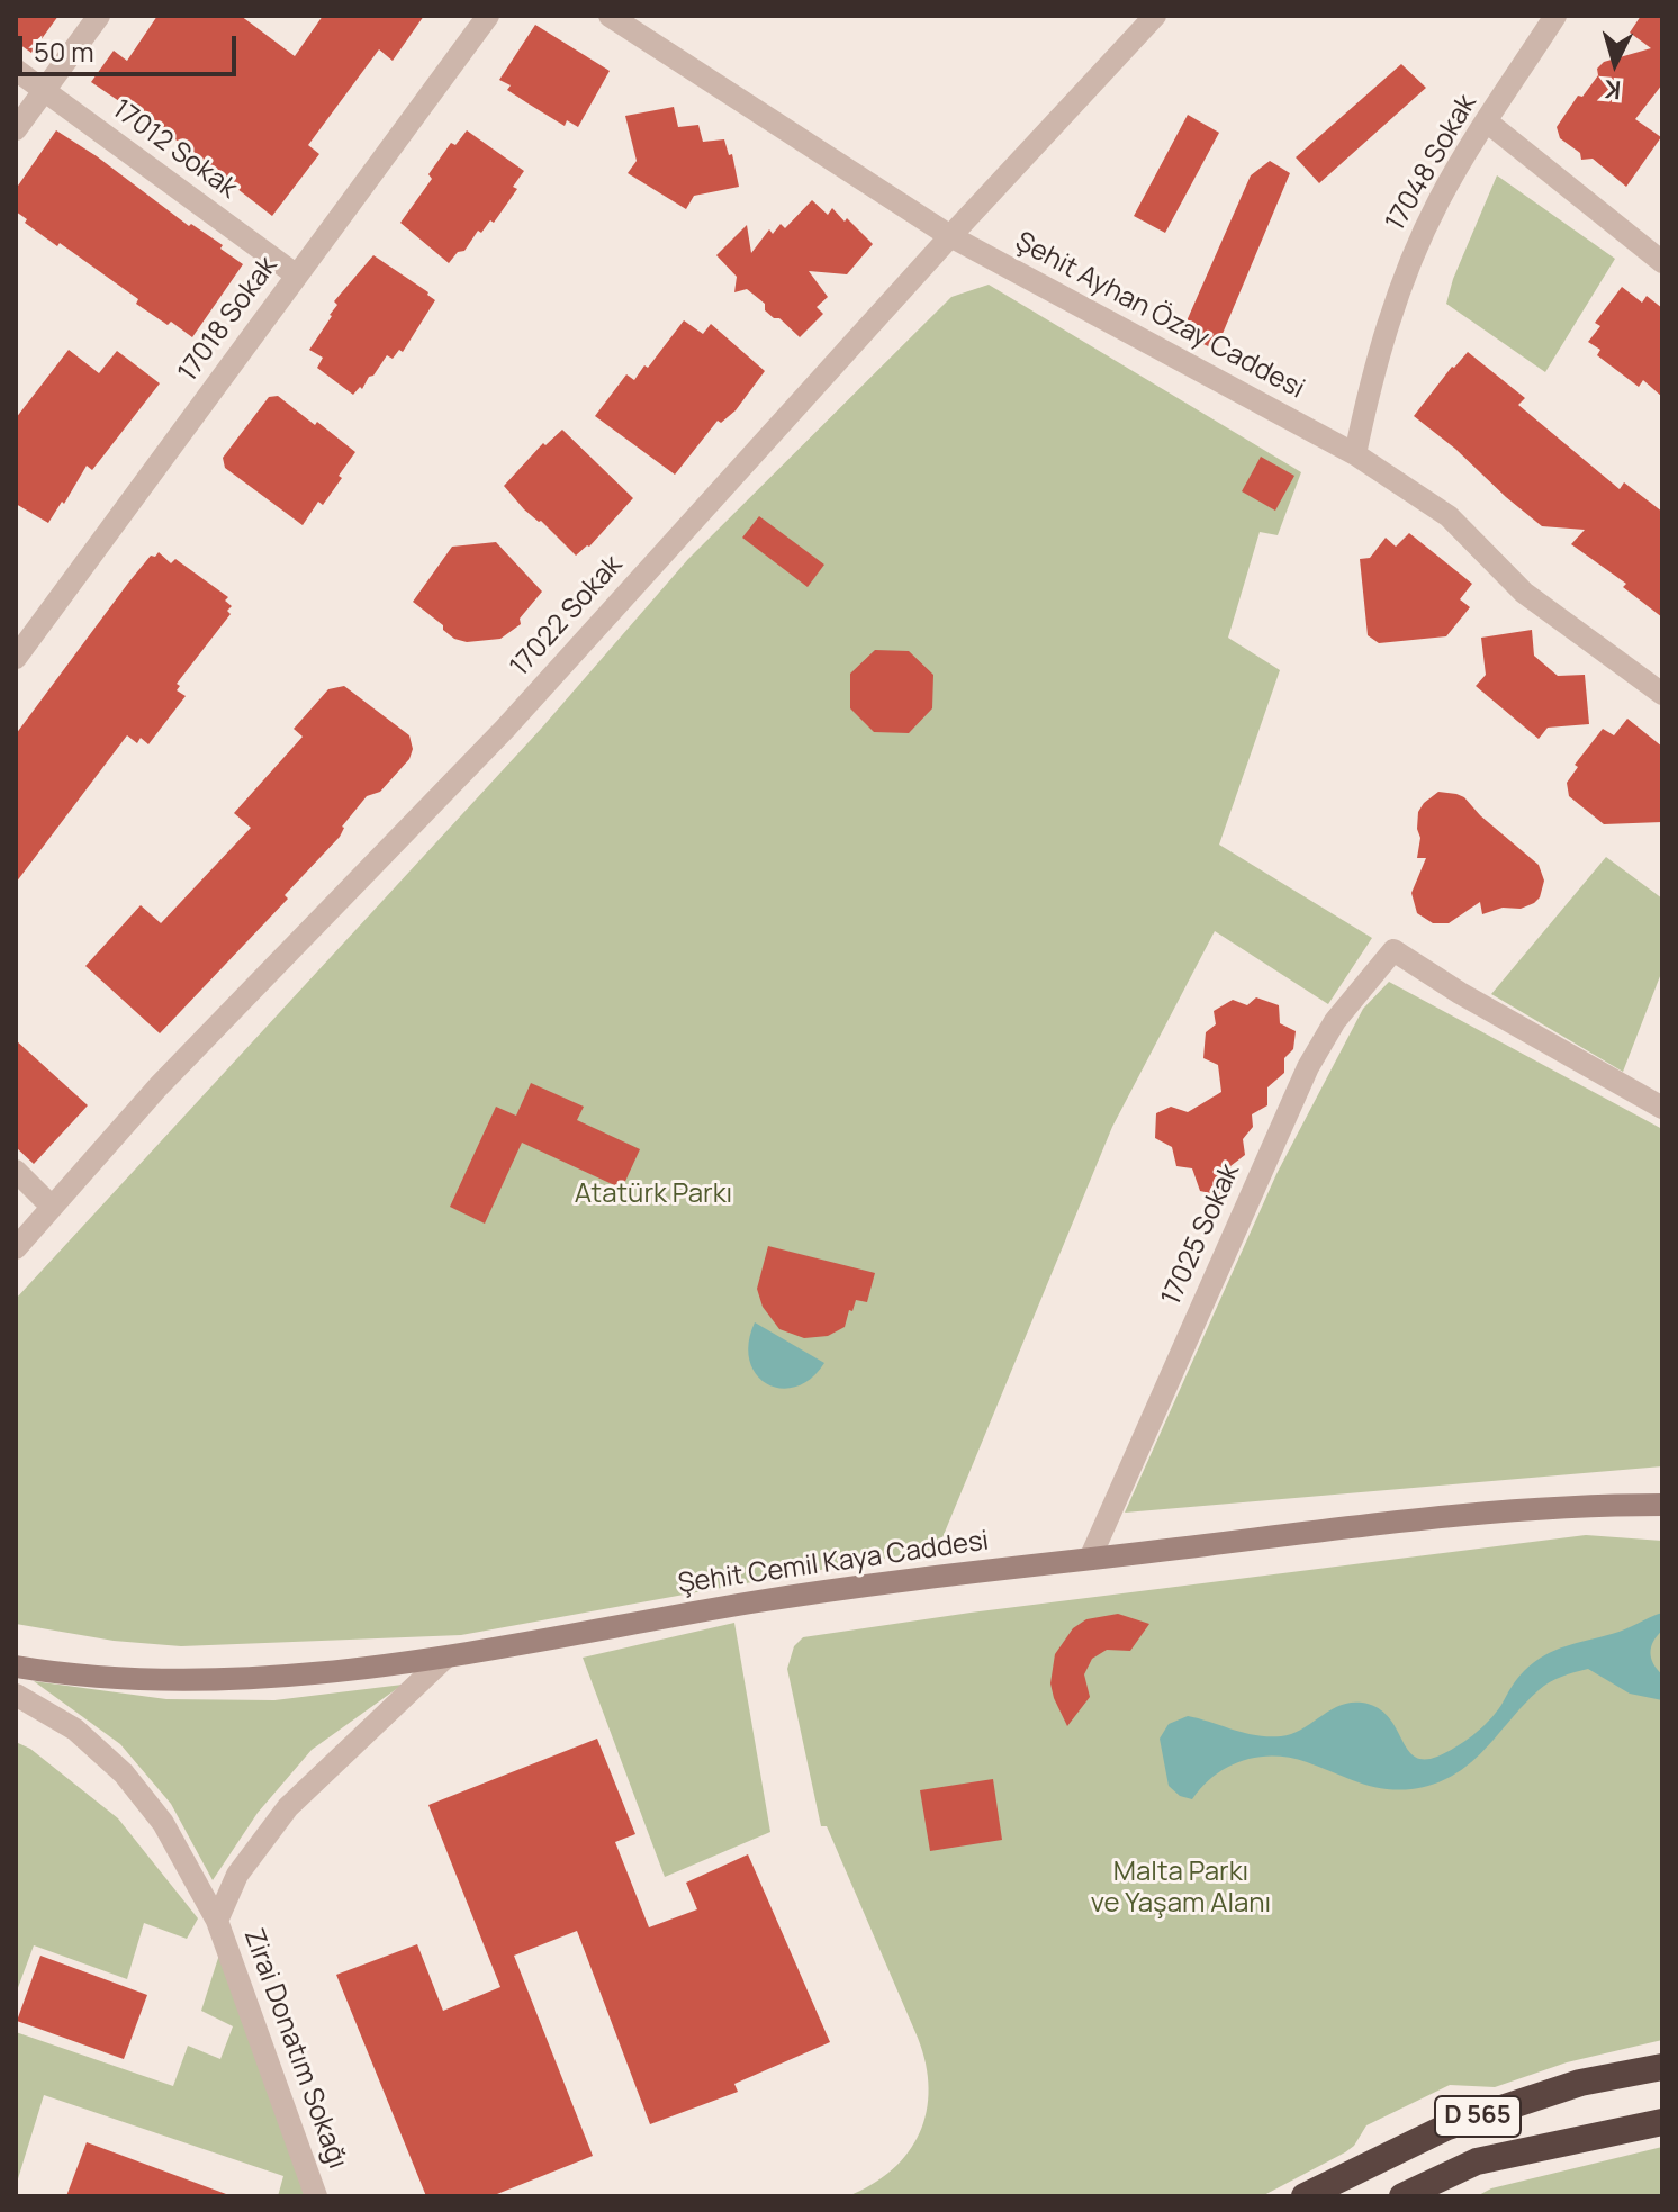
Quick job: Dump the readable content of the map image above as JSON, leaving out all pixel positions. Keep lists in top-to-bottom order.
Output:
{
  "streets": {
    "highway": ["D 565"],
    "street": [
      "17012 Sokak",
      "17048 Sokak",
      "Şehit Ayhan Özay Caddesi",
      "17018 Sokak",
      "17022 Sokak",
      "17025 Sokak",
      "Şehit Cemil Kaya Caddesi",
      "Zirai Donatım Sokağı"
    ]
  },
  "crossings": [
    ["17012 Sokak", "17018 Sokak"],
    ["17048 Sokak", "Şehit Ayhan Özay Caddesi"],
    ["Şehit Ayhan Özay Caddesi", "17022 Sokak"],
    ["17025 Sokak", "Şehit Cemil Kaya Caddesi"],
    ["Şehit Cemil Kaya Caddesi", "Zirai Donatım Sokağı"]
  ],
  "parks": ["Atatürk Parkı", "Malta Parkı ve Yaşam Alanı"],
  "scale_bar": "50 m",
  "north": "bottom"
}
